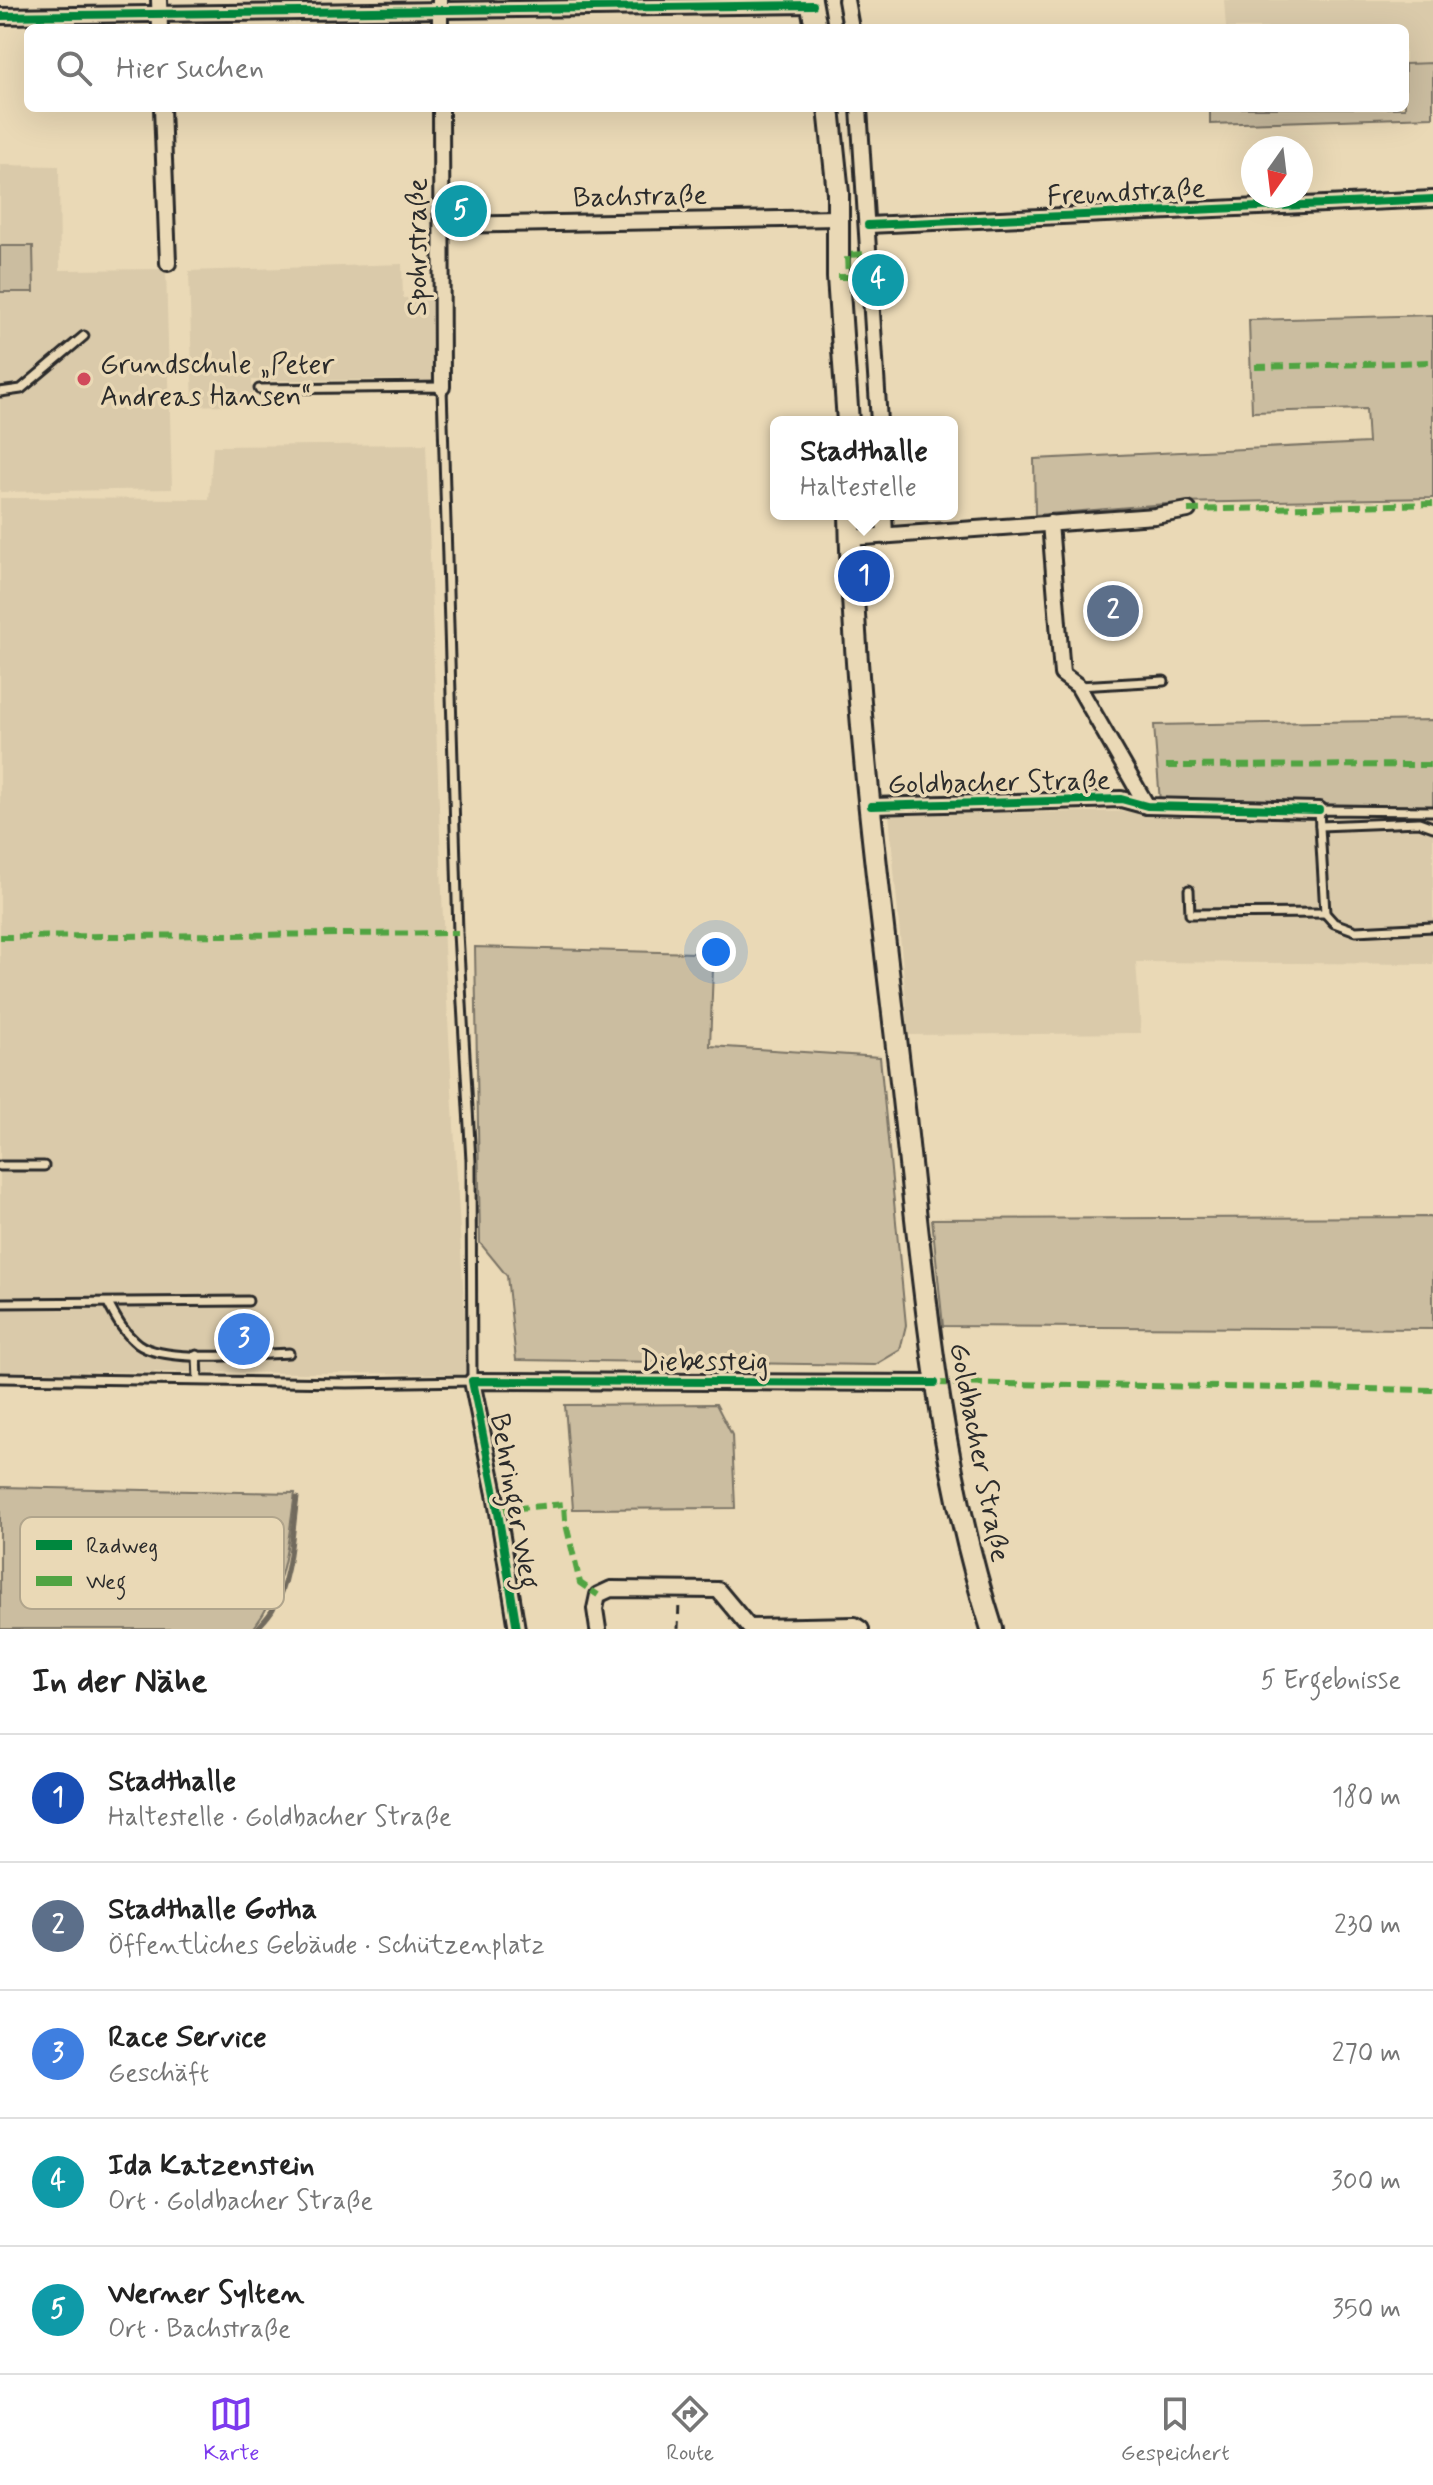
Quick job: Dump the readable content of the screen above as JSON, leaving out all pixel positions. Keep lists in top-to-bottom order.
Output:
{
  "streets": {
    "main road": ["Goldbacher Straße"],
    "street": [
      "Freundstraße",
      "Bachstraße",
      "Spohrstraße",
      "Diebessteig",
      "Behringer Weg"
    ]
  },
  "crossings": [
    ["Bachstraße", "Spohrstraße"],
    ["Goldbacher Straße", "Diebessteig"],
    ["Diebessteig", "Behringer Weg"]
  ],
  "places": ["Grundschule „Peter Andreas Hansen“"],
  "legend": ["Radweg", "Weg"],
  "north": "bottom",
  "page": {
    "search": "Hier suchen",
    "pins": [
      "5",
      "4",
      "1",
      "2",
      "3"
    ],
    "popup": ["Stadthalle", "Haltestelle"],
    "heading": ["In der Nähe", "5 Ergebnisse"],
    "list": [
      {
        "mark": "1",
        "name": "Stadthalle",
        "note": "Haltestelle · Goldbacher Straße",
        "value": "180 m"
      },
      {
        "mark": "2",
        "name": "Stadthalle Gotha",
        "note": "Öffentliches Gebäude · Schützenplatz",
        "value": "230 m"
      },
      {
        "mark": "3",
        "name": "Race Service",
        "note": "Geschäft",
        "value": "270 m"
      },
      {
        "mark": "4",
        "name": "Ida Katzenstein",
        "note": "Ort · Goldbacher Straße",
        "value": "300 m"
      },
      {
        "mark": "5",
        "name": "Werner Sylten",
        "note": "Ort · Bachstraße",
        "value": "350 m"
      }
    ],
    "nav": ["Karte", "Route", "Gespeichert"]
  }
}
